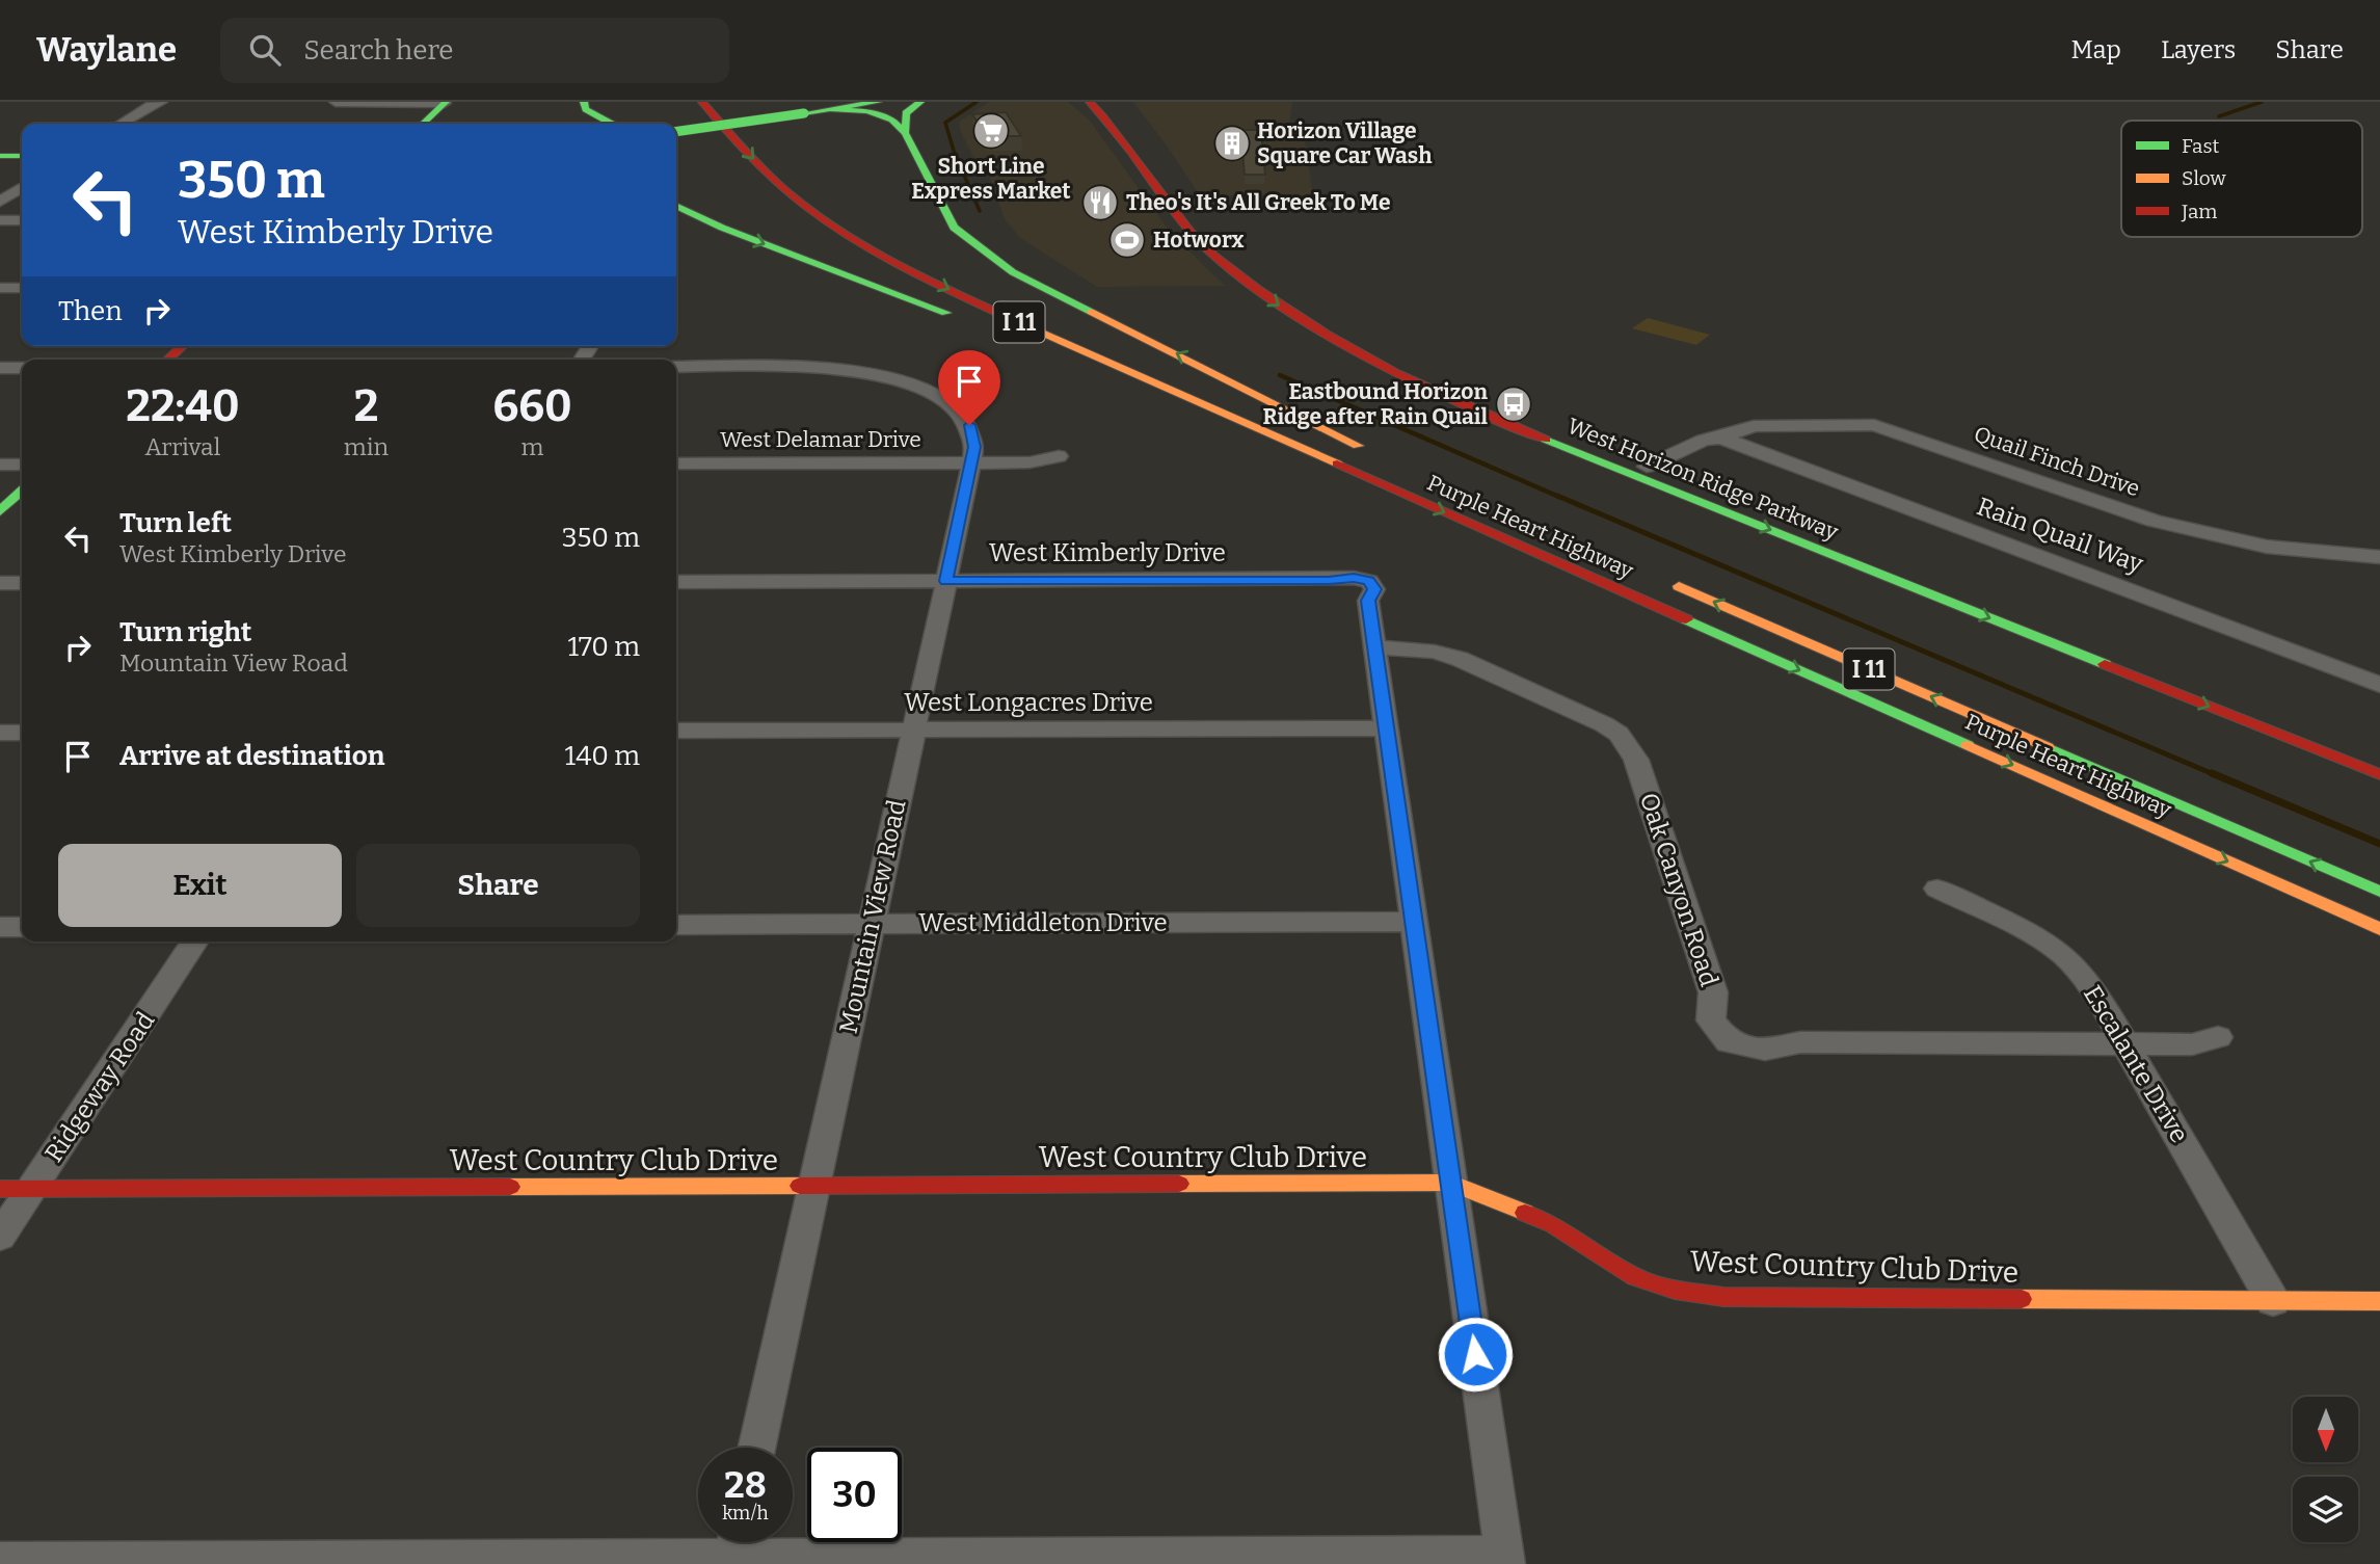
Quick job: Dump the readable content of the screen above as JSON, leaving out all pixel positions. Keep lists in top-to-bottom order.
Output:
{
  "streets": {
    "main road": [
      "I 11",
      "West Horizon Ridge Parkway",
      "Purple Heart Highway",
      "West Country Club Drive"
    ],
    "street": [
      "West Delamar Drive",
      "Quail Finch Drive",
      "Rain Quail Way",
      "West Kimberly Drive",
      "West Longacres Drive",
      "Oak Canyon Road",
      "Mountain View Road",
      "West Middleton Drive",
      "Escalante Drive",
      "Ridgeway Road"
    ]
  },
  "crossings": [
    ["West Delamar Drive", "Mountain View Road"],
    ["Quail Finch Drive", "West Horizon Ridge Parkway"],
    ["Quail Finch Drive", "Rain Quail Way"],
    ["West Kimberly Drive", "Oak Canyon Road"],
    ["West Kimberly Drive", "Mountain View Road"],
    ["West Longacres Drive", "Mountain View Road"],
    ["Oak Canyon Road", "Escalante Drive"],
    ["Mountain View Road", "West Middleton Drive"],
    ["Mountain View Road", "West Country Club Drive"],
    ["Escalante Drive", "West Country Club Drive"],
    ["Ridgeway Road", "West Country Club Drive"]
  ],
  "places": {
    "supermarket": ["Short Line Express Market"],
    "building": ["Horizon Village Square Car Wash"],
    "restaurant": ["Theo's It's All Greek To Me"],
    "sports": ["Hotworx"],
    "bus stop": ["Eastbound Horizon Ridge after Rain Quail"]
  },
  "legend": ["Fast", "Slow", "Jam"],
  "north": "bottom",
  "page": {
    "header": "Waylane",
    "search": "Search here",
    "nav": ["Map", "Layers", "Share"],
    "turn": ["350 m", "West Kimberly Drive"],
    "then": "Then",
    "eta": [
      "22:40",
      "Arrival",
      "2",
      "min",
      "660",
      "m"
    ],
    "list": [
      {
        "name": "Turn left",
        "note": "West Kimberly Drive",
        "value": "350 m"
      },
      {
        "name": "Turn right",
        "note": "Mountain View Road",
        "value": "170 m"
      },
      {
        "name": "Arrive at destination",
        "value": "140 m"
      }
    ],
    "buttons": ["Exit", "Share"],
    "speed": "28 km/h",
    "limit": "30"
  }
}
